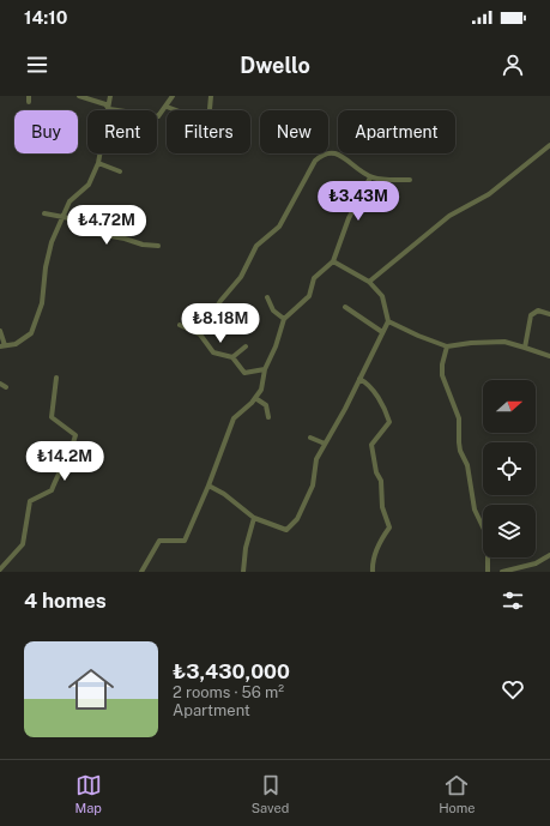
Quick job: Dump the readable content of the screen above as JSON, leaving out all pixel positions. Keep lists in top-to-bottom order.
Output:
{
  "north": "right",
  "page": {
    "status": "14:10",
    "header": "Dwello",
    "chip": [
      "Buy",
      "Rent",
      "Filters",
      "New",
      "Apartment"
    ],
    "price": [
      "₺3.43M",
      "₺4.72M",
      "₺8.18M",
      "₺14.2M"
    ],
    "heading": "4 homes",
    "list": [
      {
        "name": "₺3,430,000",
        "note": "2 rooms · 56 m² · Apartment"
      }
    ],
    "tabs": ["Map", "Saved", "Home"]
  }
}
